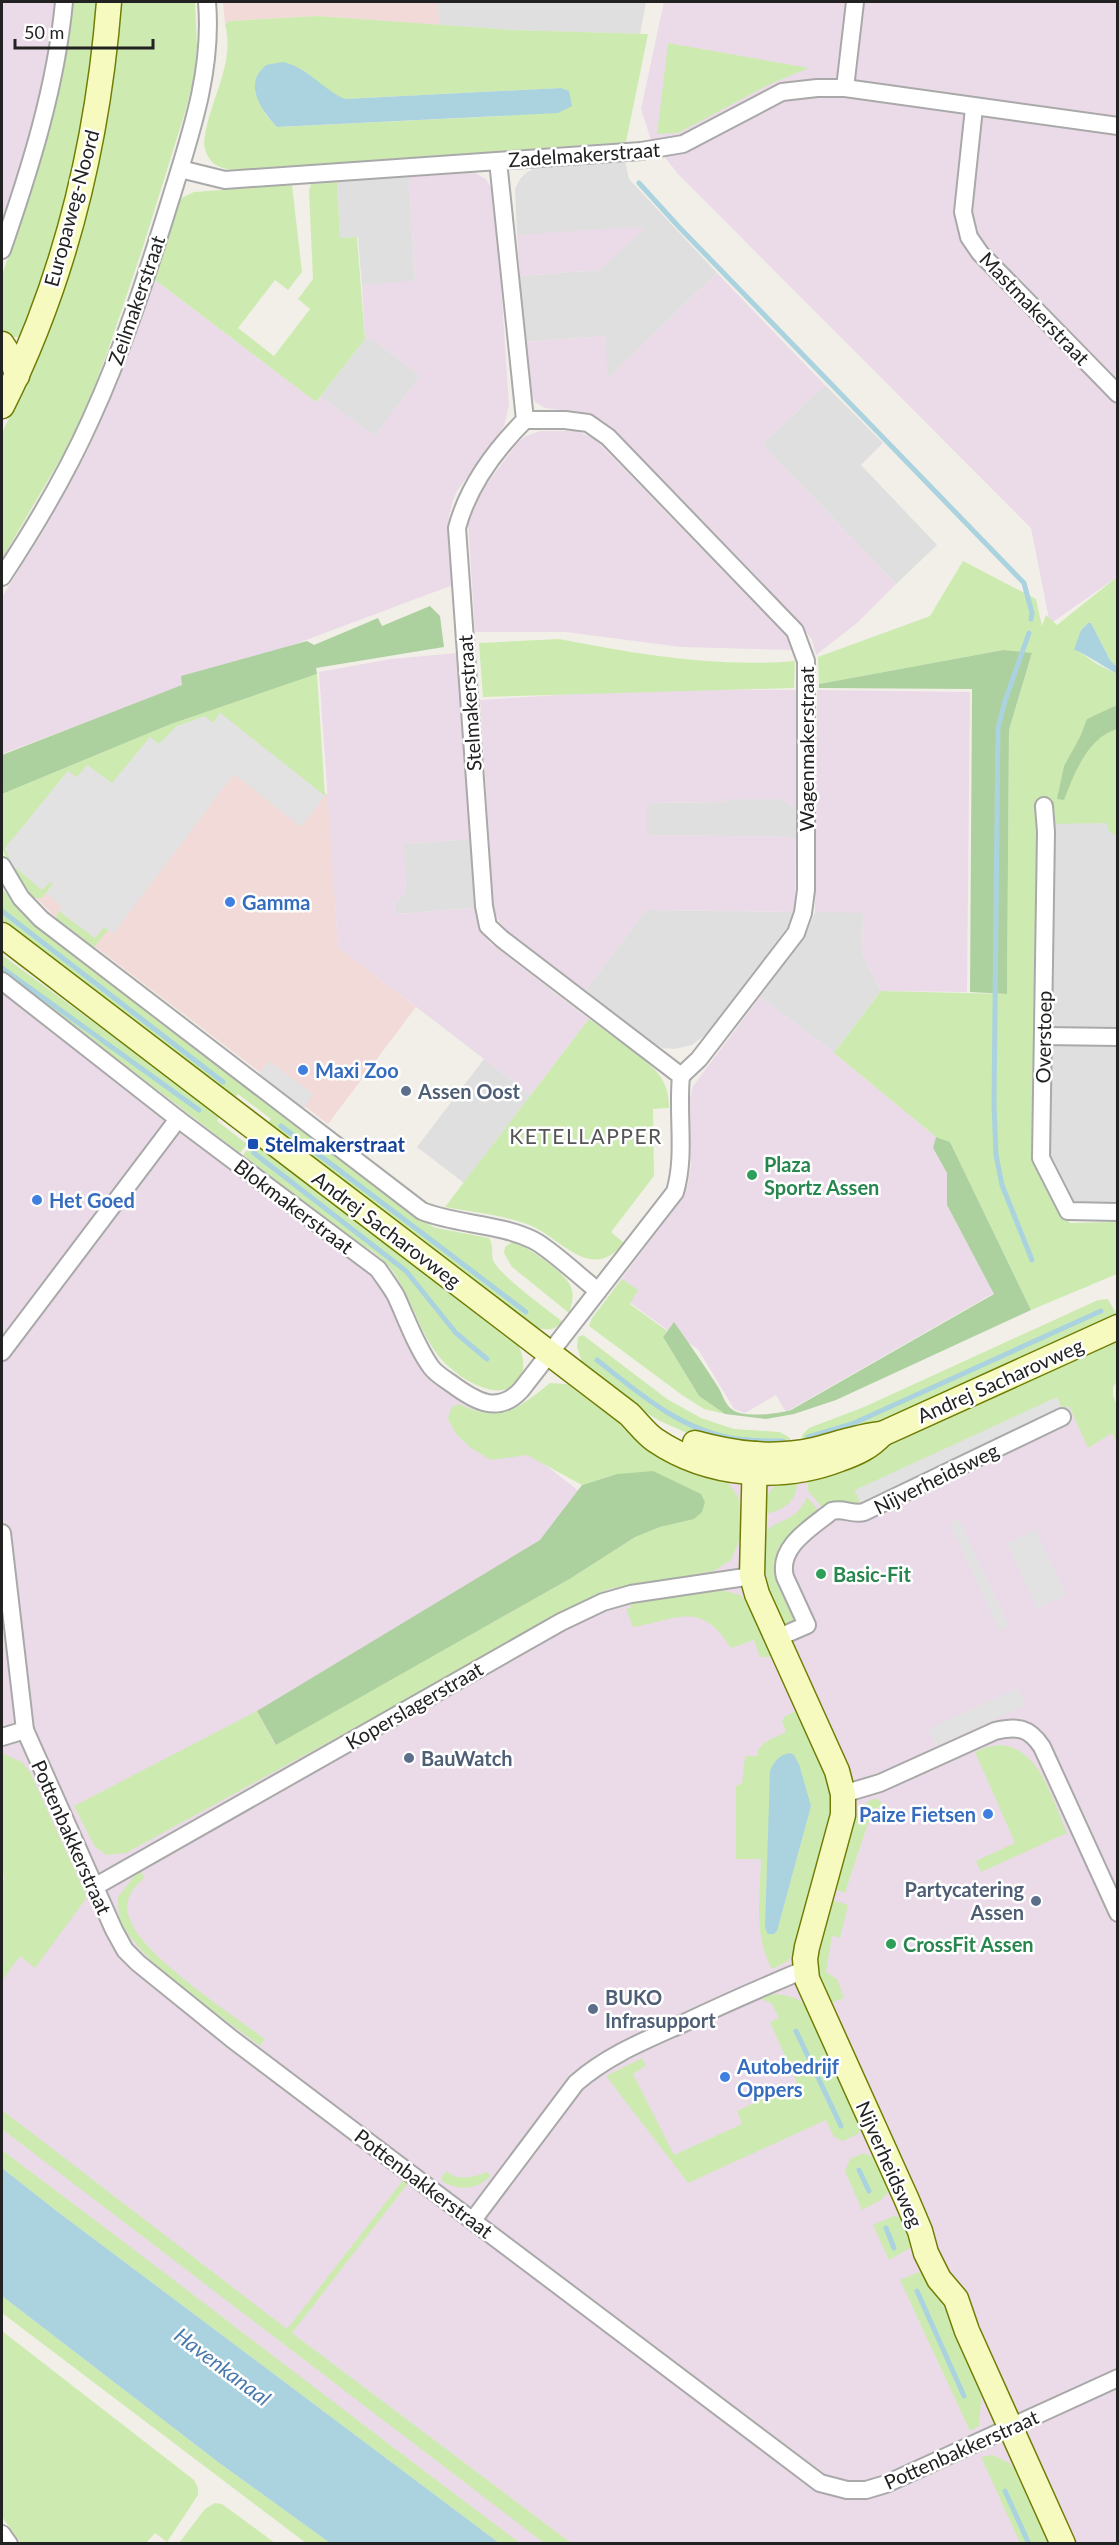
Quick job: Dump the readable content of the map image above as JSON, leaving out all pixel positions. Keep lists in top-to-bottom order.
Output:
{
  "streets": {
    "street": [
      "Zadelmakerstraat",
      "Europaweg-Noord",
      "Zeilmakerstraat",
      "Mastmakerstraat",
      "Stelmakerstraat",
      "Wagenmakerstraat",
      "Overstoep",
      "Blokmakerstraat",
      "Andrej Sacharovweg",
      "Nijverheidsweg",
      "Koperslagerstraat",
      "Pottenbakkerstraat"
    ]
  },
  "crossings": [
    ["Zadelmakerstraat", "Zeilmakerstraat"],
    ["Zadelmakerstraat", "Mastmakerstraat"],
    ["Stelmakerstraat", "Wagenmakerstraat"],
    ["Blokmakerstraat", "Andrej Sacharovweg"],
    ["Andrej Sacharovweg", "Nijverheidsweg"],
    ["Nijverheidsweg", "Koperslagerstraat"],
    ["Nijverheidsweg", "Pottenbakkerstraat"],
    ["Koperslagerstraat", "Pottenbakkerstraat"]
  ],
  "districts": ["KETELLAPPER"],
  "water": ["Havenkanaal"],
  "places": {
    "other": [
      "Gamma",
      "Maxi Zoo",
      "Assen Oost",
      "Plaza Sportz Assen",
      "Het Goed",
      "Basic-Fit",
      "BauWatch",
      "Paize Fietsen",
      "Partycatering Assen",
      "CrossFit Assen",
      "BUKO Infrasupport",
      "Autobedrijf Oppers"
    ],
    "transit": ["Stelmakerstraat"]
  },
  "scale_bar": "50 m"
}
